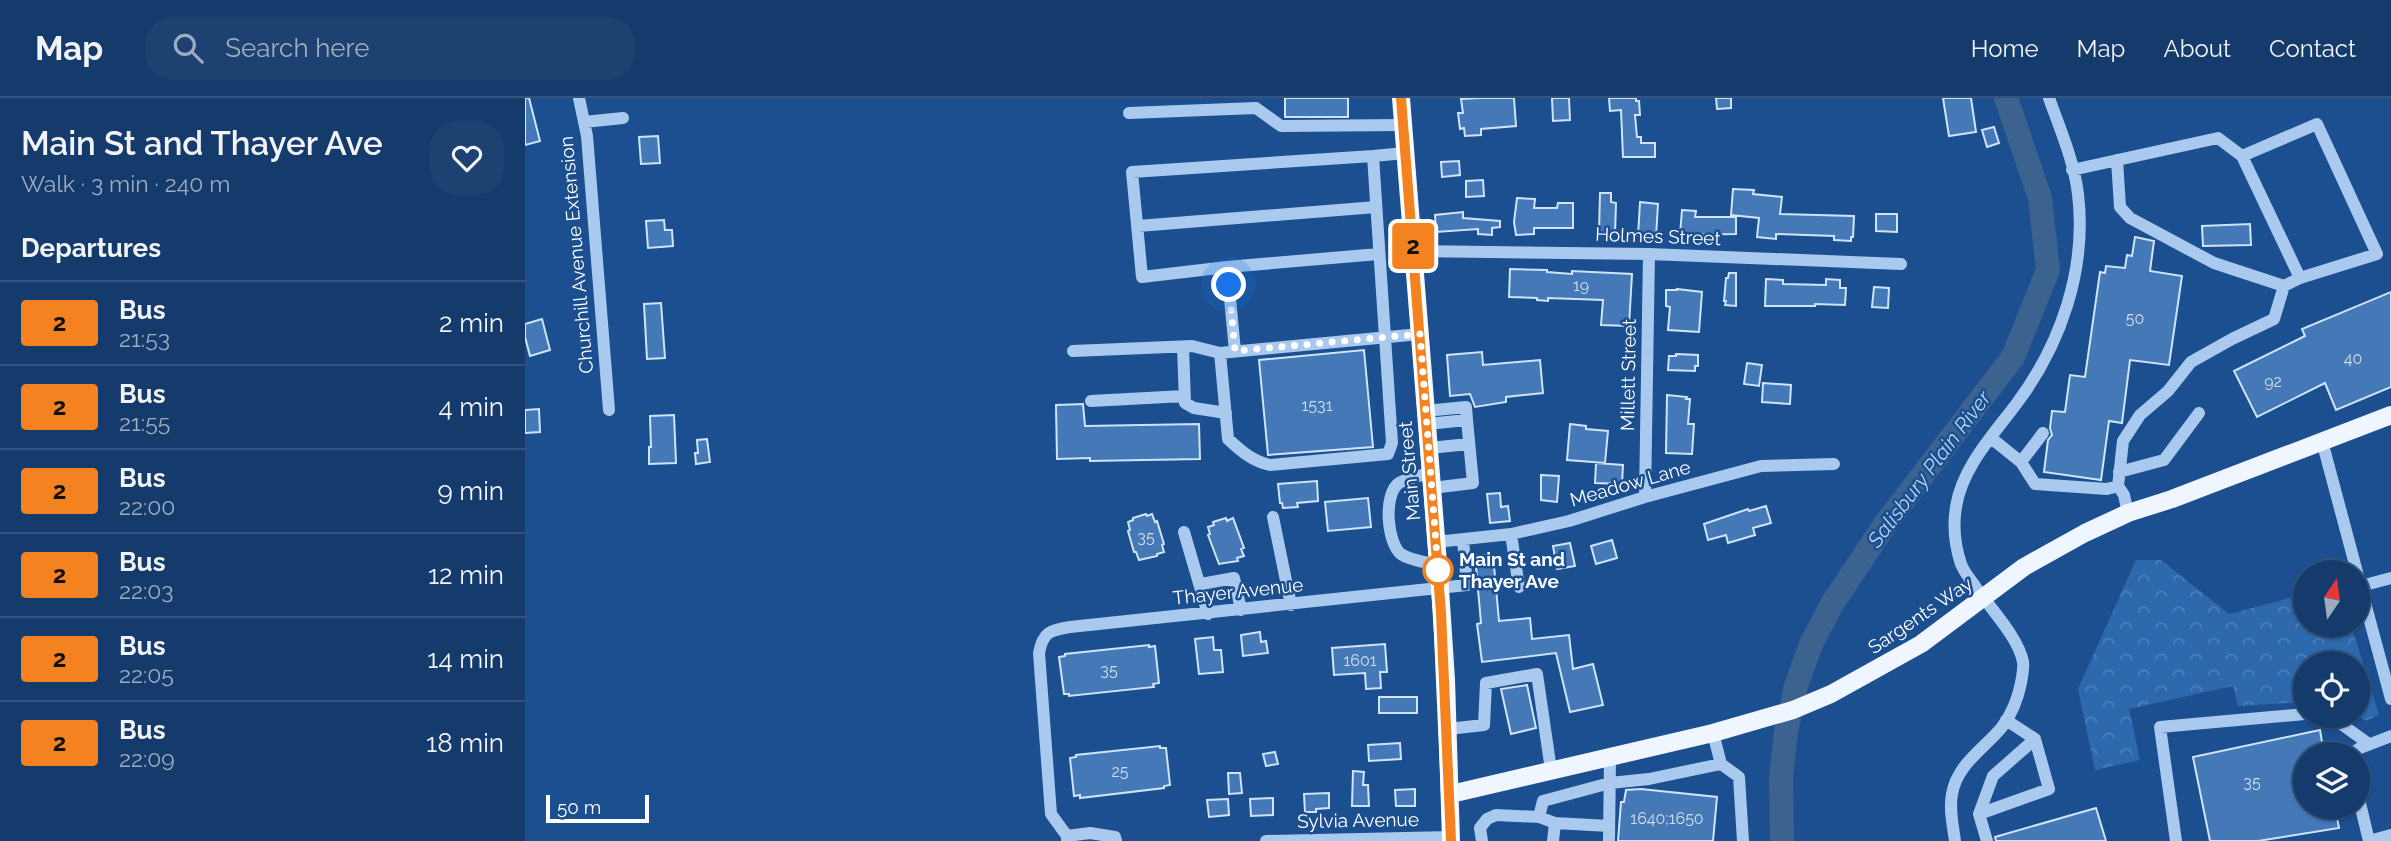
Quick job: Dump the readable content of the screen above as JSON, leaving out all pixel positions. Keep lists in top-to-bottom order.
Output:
{
  "streets": {
    "main road": ["Main Street", "Sargents Way"],
    "street": [
      "Holmes Street",
      "Churchill Avenue Extension",
      "Millett Street",
      "Meadow Lane",
      "Thayer Avenue",
      "Sylvia Avenue"
    ]
  },
  "crossings": [
    ["Holmes Street", "Millett Street"],
    ["Holmes Street", "Main Street"],
    ["Millett Street", "Meadow Lane"],
    ["Main Street", "Meadow Lane"],
    ["Main Street", "Thayer Avenue"],
    ["Main Street", "Sargents Way"],
    ["Main Street", "Sylvia Avenue"],
    ["Meadow Lane", "Thayer Avenue"]
  ],
  "water": ["Salisbury Plain River"],
  "places": ["Main St and Thayer Ave"],
  "lines": ["bus line 2"],
  "house_numbers": [
    "19",
    "50",
    "40",
    "92",
    "1531",
    "35",
    "1601",
    "35",
    "25",
    "35",
    "1640;1650"
  ],
  "scale_bar": "50 m",
  "north": "top",
  "page": {
    "header": "Map",
    "search": "Search here",
    "nav": [
      "Home",
      "Map",
      "About",
      "Contact"
    ],
    "heading": [
      ["Main St and Thayer Ave", "Walk · 3 min · 240 m"],
      "Departures"
    ],
    "on_map": "2",
    "list": [
      {
        "mark": "2",
        "name": "Bus",
        "note": "21:53",
        "value": "2 min"
      },
      {
        "mark": "2",
        "name": "Bus",
        "note": "21:55",
        "value": "4 min"
      },
      {
        "mark": "2",
        "name": "Bus",
        "note": "22:00",
        "value": "9 min"
      },
      {
        "mark": "2",
        "name": "Bus",
        "note": "22:03",
        "value": "12 min"
      },
      {
        "mark": "2",
        "name": "Bus",
        "note": "22:05",
        "value": "14 min"
      },
      {
        "mark": "2",
        "name": "Bus",
        "note": "22:09",
        "value": "18 min"
      }
    ],
    "scale": "50 m"
  }
}
